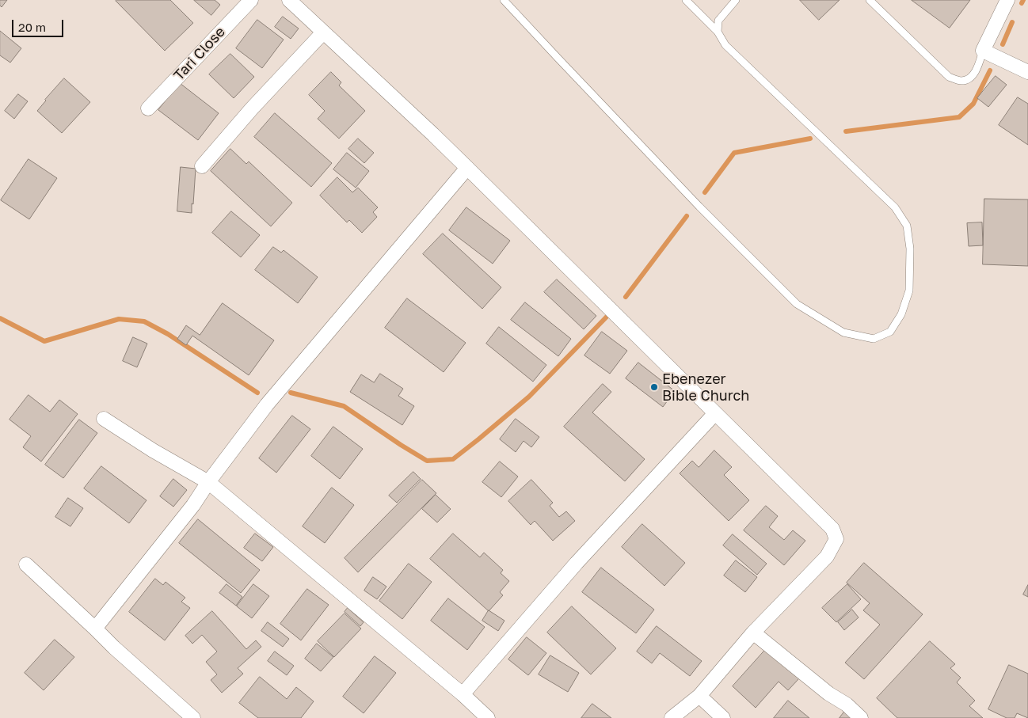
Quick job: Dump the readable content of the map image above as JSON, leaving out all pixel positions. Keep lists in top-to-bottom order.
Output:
{
  "streets": {
    "street": ["Tari Close"]
  },
  "places": ["Ebenezer Bible Church"],
  "scale_bar": "20 m"
}
